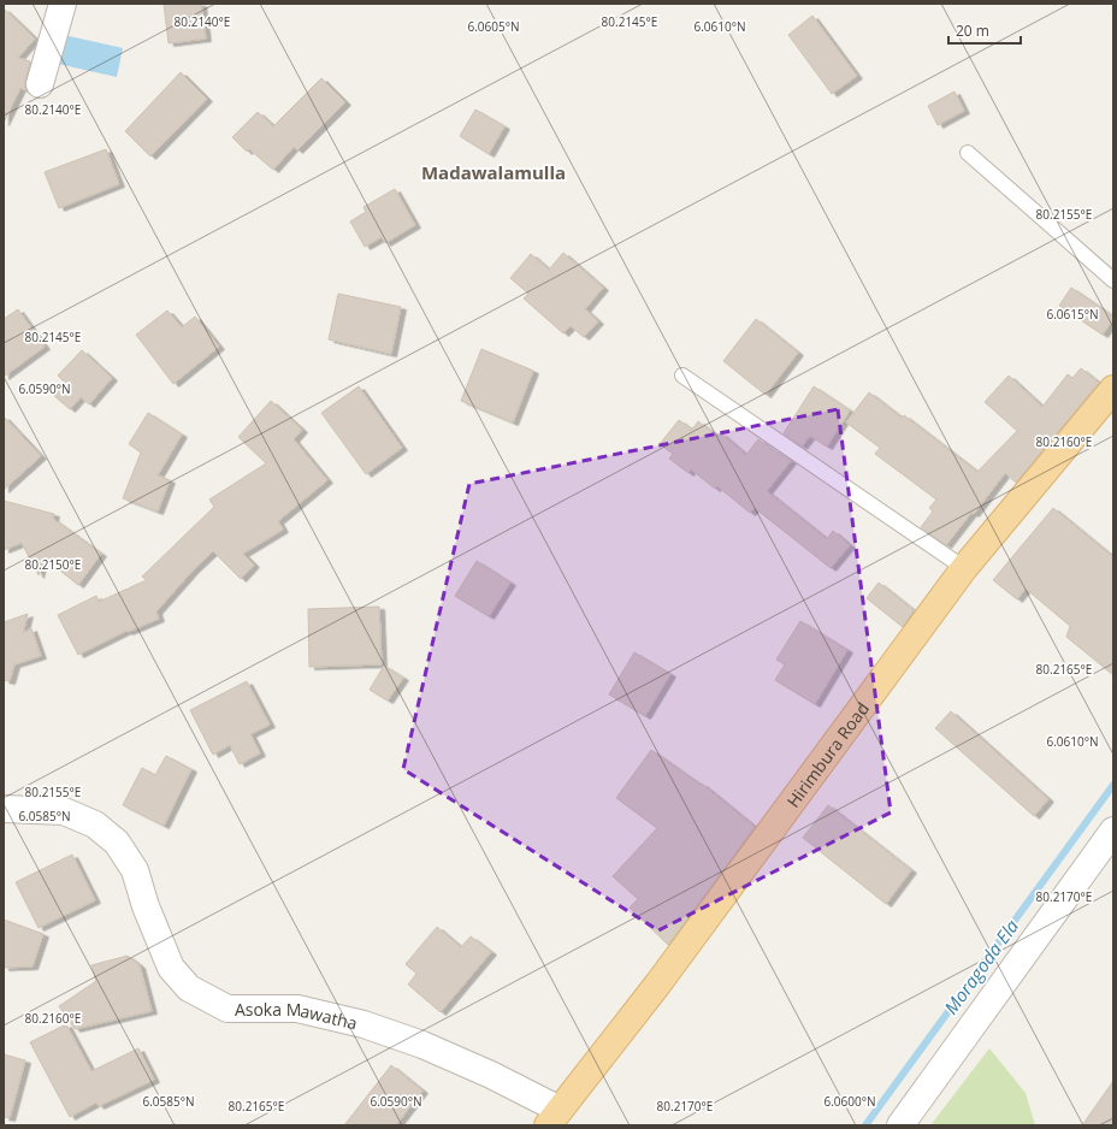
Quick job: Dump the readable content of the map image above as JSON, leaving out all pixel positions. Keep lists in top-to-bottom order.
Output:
{
  "streets": {
    "main road": ["Hirimbura Road"],
    "street": ["Asoka Mawatha"]
  },
  "crossings": [
    ["Hirimbura Road", "Asoka Mawatha"]
  ],
  "districts": ["Madawalamulla"],
  "water": ["Moragoda Ela"],
  "scale_bar": "20 m",
  "coordinates": [
    "80.2140°E",
    "80.2145°E",
    "6.0605°N",
    "6.0610°N",
    "80.2155°E",
    "6.0615°N",
    "6.0590°N",
    "80.2160°E",
    "80.2150°E",
    "80.2165°E",
    "6.0585°N",
    "80.2170°E",
    "6.0600°N"
  ]
}
